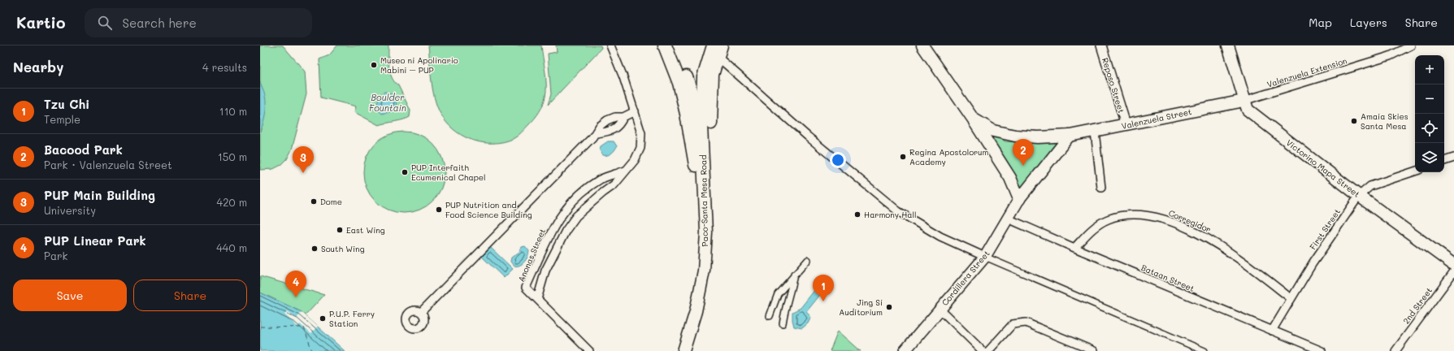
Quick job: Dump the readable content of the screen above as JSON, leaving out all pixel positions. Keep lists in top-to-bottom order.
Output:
{
  "streets": {
    "main road": [
      "Valenzuela Street",
      "Victorino Mapa Street",
      "Paco-Santa Mesa Road",
      "Cordillera Street"
    ],
    "street": [
      "Valenzuela Extension",
      "Reposo Street",
      "Corregidor",
      "First Street",
      "Anonas Street",
      "Bataan Street",
      "2nd Street"
    ]
  },
  "crossings": [
    ["Valenzuela Extension", "Valenzuela Street"],
    ["Valenzuela Extension", "Victorino Mapa Street"],
    ["Reposo Street", "Valenzuela Street"],
    ["Valenzuela Street", "Victorino Mapa Street"],
    ["Victorino Mapa Street", "First Street"],
    ["Corregidor", "First Street"],
    ["Corregidor", "Bataan Street"],
    ["First Street", "Bataan Street"],
    ["Cordillera Street", "Bataan Street"]
  ],
  "water": ["Boulder Fountain"],
  "places": [
    "Museo ni Apolinario Mabini – PUP",
    "Amaia Skies Santa Mesa",
    "Regina Apostolorum Academy",
    "PUP Interfaith Ecumenical Chapel",
    "Dome",
    "PUP Nutrition and Food Science Building",
    "Harmony Hall",
    "East Wing",
    "South Wing",
    "Jing Si Auditorium",
    "P.U.P. Ferry Station"
  ],
  "page": {
    "header": "Kartio",
    "search": "Search here",
    "nav": ["Map", "Layers", "Share"],
    "heading": ["Nearby", "4 results"],
    "map_buttons": ["+", "−"],
    "list": [
      {
        "mark": "1",
        "name": "Tzu Chi",
        "note": "Temple",
        "value": "110 m"
      },
      {
        "mark": "2",
        "name": "Bacood Park",
        "note": "Park · Valenzuela Street",
        "value": "150 m"
      },
      {
        "mark": "3",
        "name": "PUP Main Building",
        "note": "University",
        "value": "420 m"
      },
      {
        "mark": "4",
        "name": "PUP Linear Park",
        "note": "Park",
        "value": "440 m"
      }
    ],
    "pins": [
      "2",
      "3",
      "4",
      "1"
    ],
    "buttons": ["Save", "Share"]
  }
}
